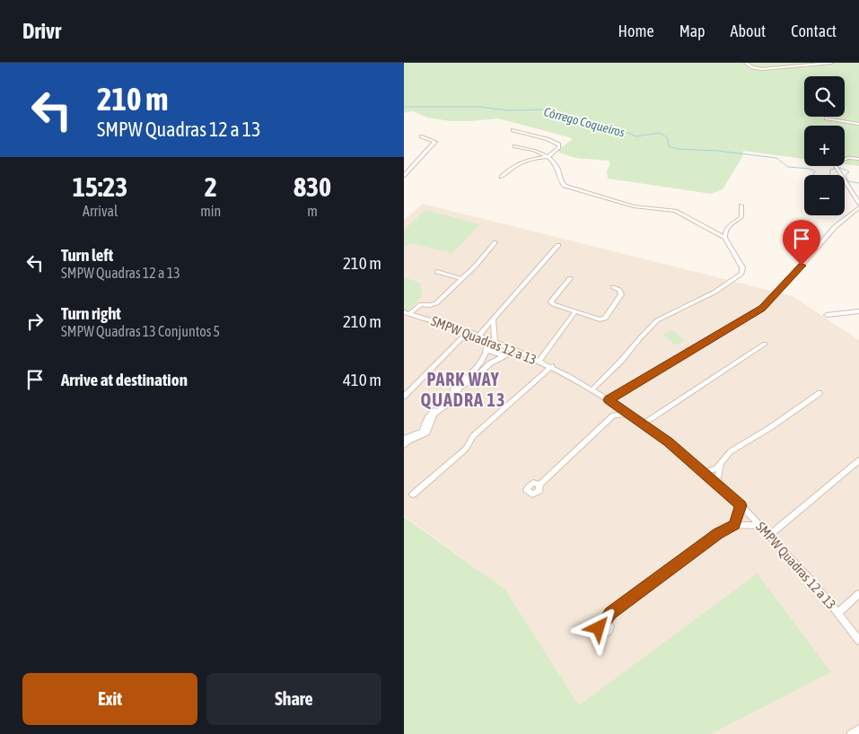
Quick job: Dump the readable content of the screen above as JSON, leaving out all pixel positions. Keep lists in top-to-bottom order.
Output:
{
  "streets": {
    "street": ["SMPW Quadras 12 a 13"]
  },
  "districts": ["PARK WAY QUADRA 13"],
  "water": ["Córrego Coqueiros"],
  "page": {
    "header": "Drivr",
    "nav": [
      "Home",
      "Map",
      "About",
      "Contact"
    ],
    "turn": ["210 m", "SMPW Quadras 12 a 13"],
    "map_buttons": ["+", "−"],
    "eta": [
      "15:23",
      "Arrival",
      "2",
      "min",
      "830",
      "m"
    ],
    "list": [
      {
        "name": "Turn left",
        "note": "SMPW Quadras 12 a 13",
        "value": "210 m"
      },
      {
        "name": "Turn right",
        "note": "SMPW Quadras 13 Conjuntos 5",
        "value": "210 m"
      },
      {
        "name": "Arrive at destination",
        "value": "410 m"
      }
    ],
    "buttons": ["Exit", "Share"]
  }
}
